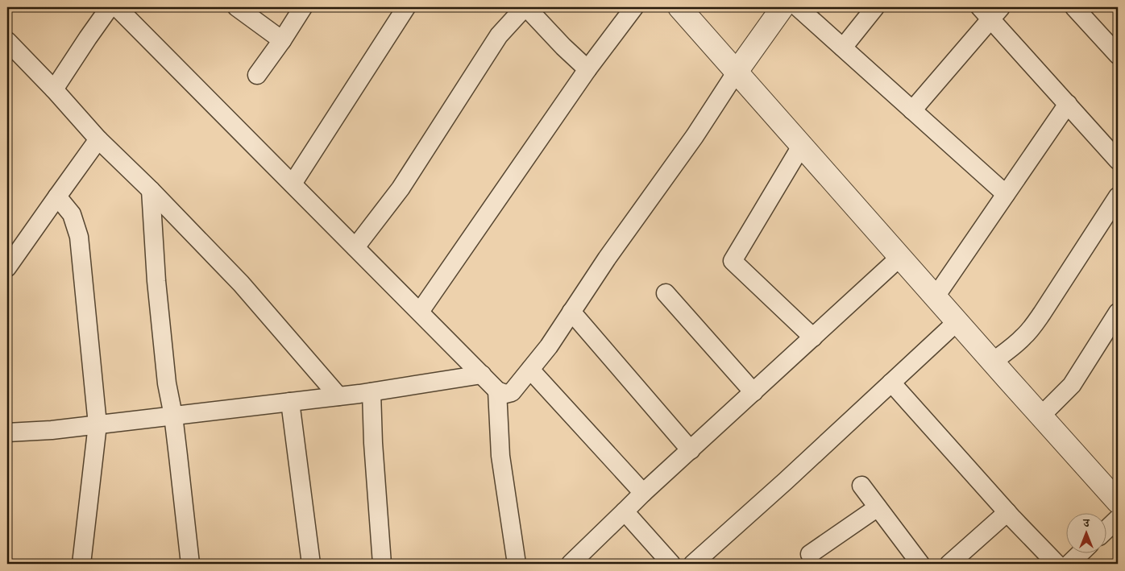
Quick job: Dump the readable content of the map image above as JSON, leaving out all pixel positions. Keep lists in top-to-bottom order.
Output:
{
  "north": "top"
}
